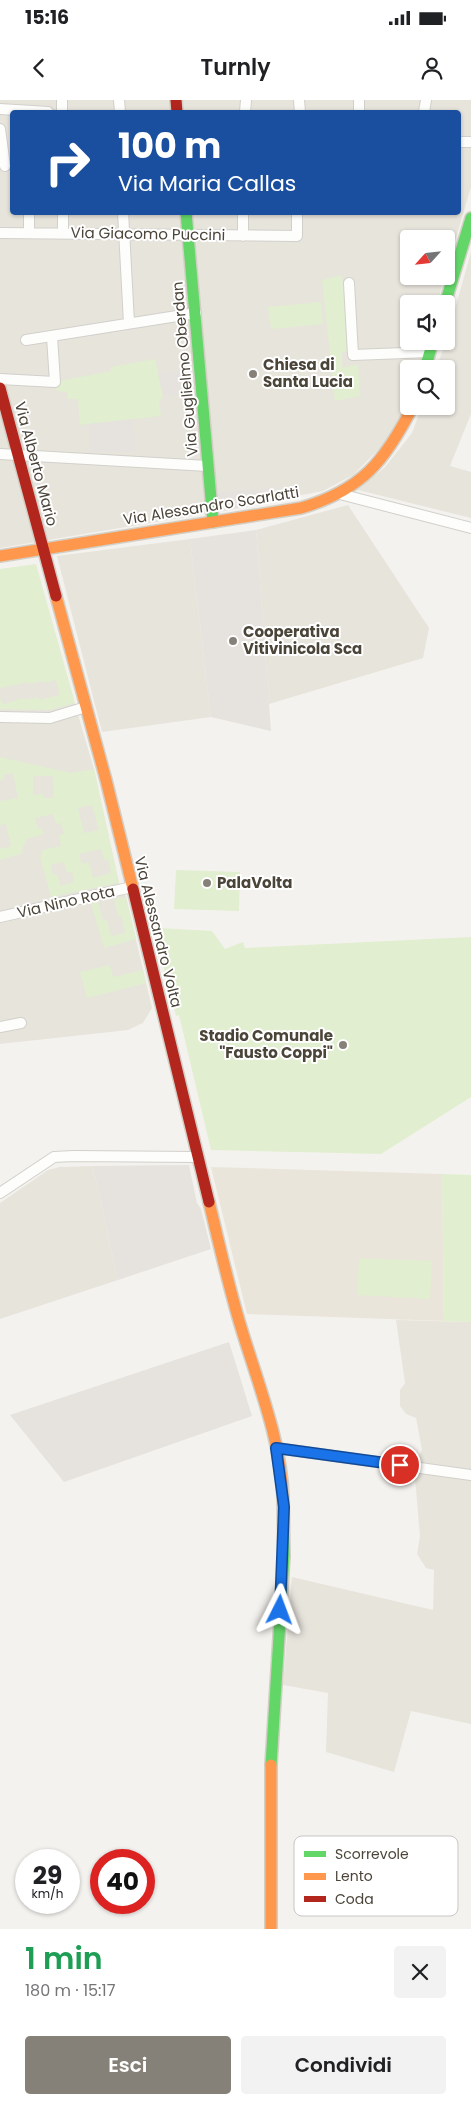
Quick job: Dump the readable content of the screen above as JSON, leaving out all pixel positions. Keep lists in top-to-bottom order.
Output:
{
  "streets": {
    "street": [
      "Via Giacomo Puccini",
      "Via Guglielmo Oberdan",
      "Via Alberto Mario",
      "Via Alessandro Scarlatti",
      "Via Nino Rota",
      "Via Alessandro Volta"
    ]
  },
  "crossings": [
    ["Via Giacomo Puccini", "Via Guglielmo Oberdan"],
    ["Via Guglielmo Oberdan", "Via Alessandro Scarlatti"],
    ["Via Alberto Mario", "Via Alessandro Scarlatti"],
    ["Via Alberto Mario", "Via Alessandro Volta"],
    ["Via Alessandro Scarlatti", "Via Alessandro Volta"],
    ["Via Nino Rota", "Via Alessandro Volta"]
  ],
  "places": [
    "Chiesa di Santa Lucia",
    "Cooperativa Vitivinicola Sca",
    "PalaVolta",
    "Stadio Comunale \"Fausto Coppi\""
  ],
  "legend": ["Scorrevole", "Lento", "Coda"],
  "north": "bottom left",
  "page": {
    "status": "15:16",
    "header": "Turnly",
    "turn": ["100 m", "Via Maria Callas"],
    "speed": "29 km/h",
    "limit": "40",
    "heading": ["1 min", "180 m · 15:17"],
    "buttons": ["Esci", "Condividi"]
  }
}
